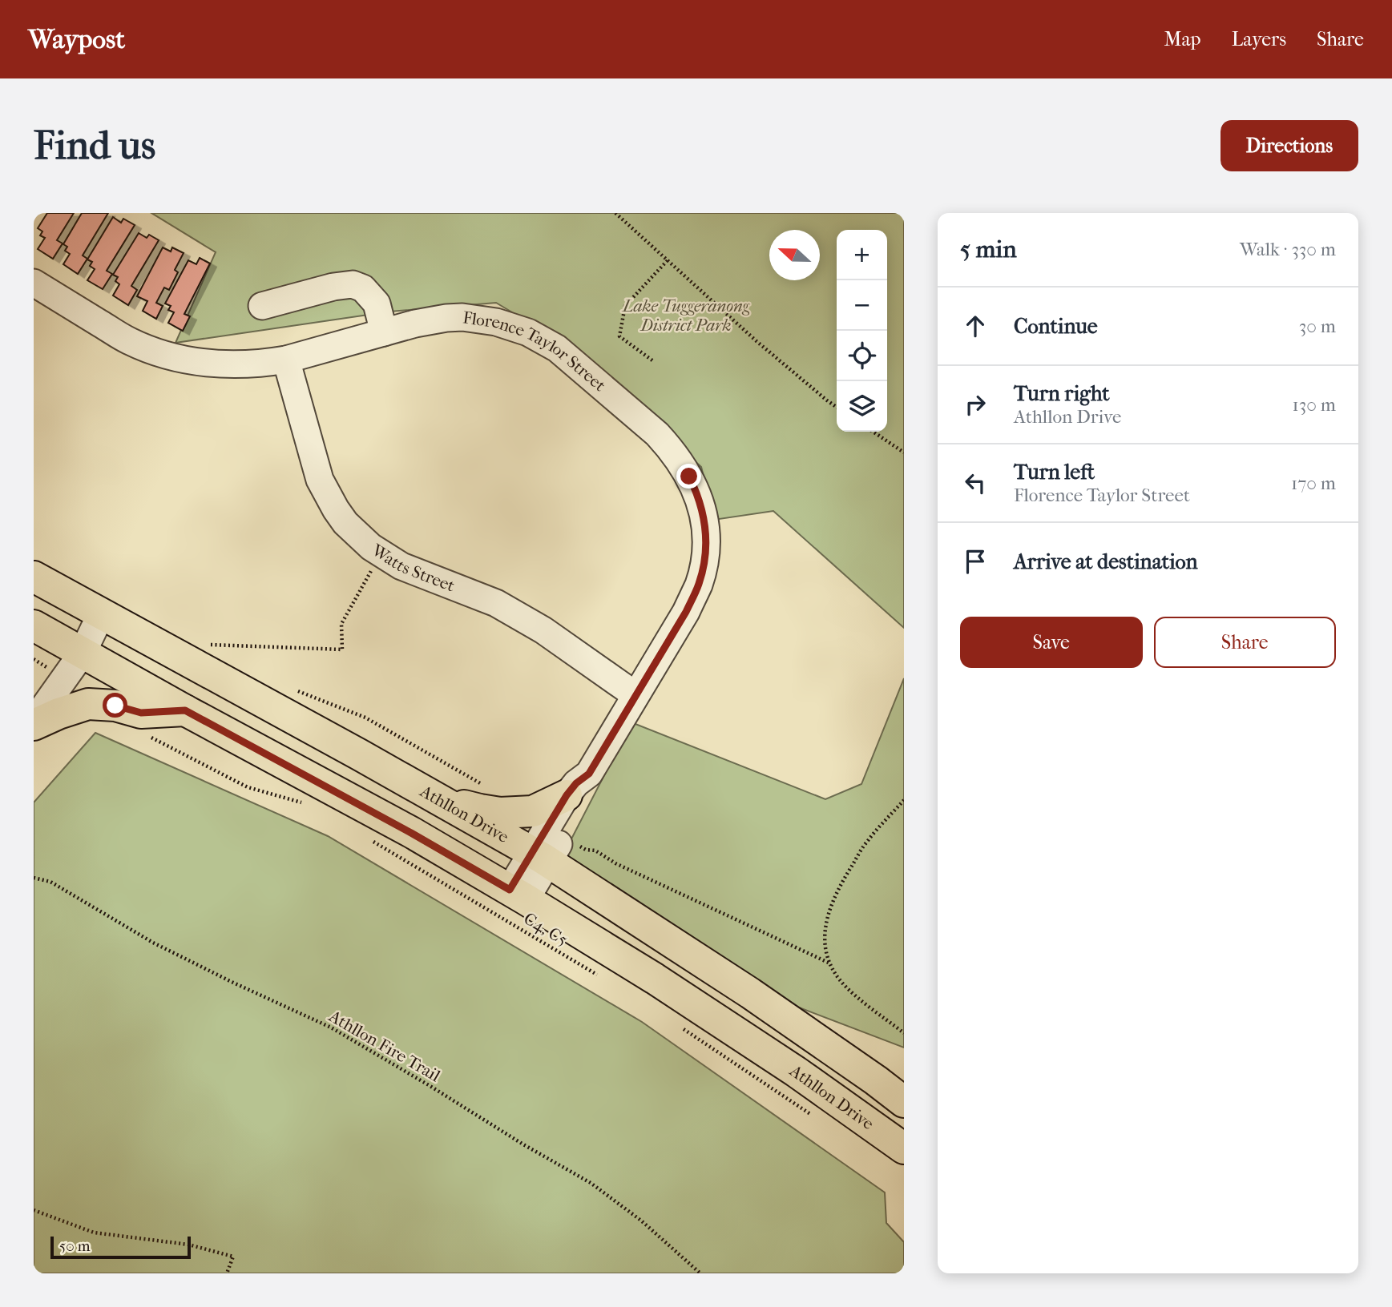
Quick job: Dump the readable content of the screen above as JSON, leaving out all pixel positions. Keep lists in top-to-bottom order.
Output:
{
  "streets": {
    "main road": ["Athllon Drive"],
    "street": ["Florence Taylor Street", "Watts Street"],
    "path": ["C4, C5", "Athllon Fire Trail"]
  },
  "crossings": [
    ["Florence Taylor Street", "Watts Street"],
    ["Florence Taylor Street", "Athllon Drive"]
  ],
  "parks": ["Lake Tuggeranong District Park"],
  "scale_bar": "50 m",
  "north": "left",
  "page": {
    "header": "Waypost",
    "nav": ["Map", "Layers", "Share"],
    "buttons": [
      "Directions",
      ["Save", "Share"]
    ],
    "title": "Find us",
    "heading": ["5 min", "Walk · 330 m"],
    "map_buttons": ["+", "−"],
    "list": [
      ["Continue", "30 m"],
      ["Turn right", "Athllon Drive", "130 m"],
      ["Turn left", "Florence Taylor Street", "170 m"],
      "Arrive at destination"
    ],
    "scale": "50 m"
  }
}
